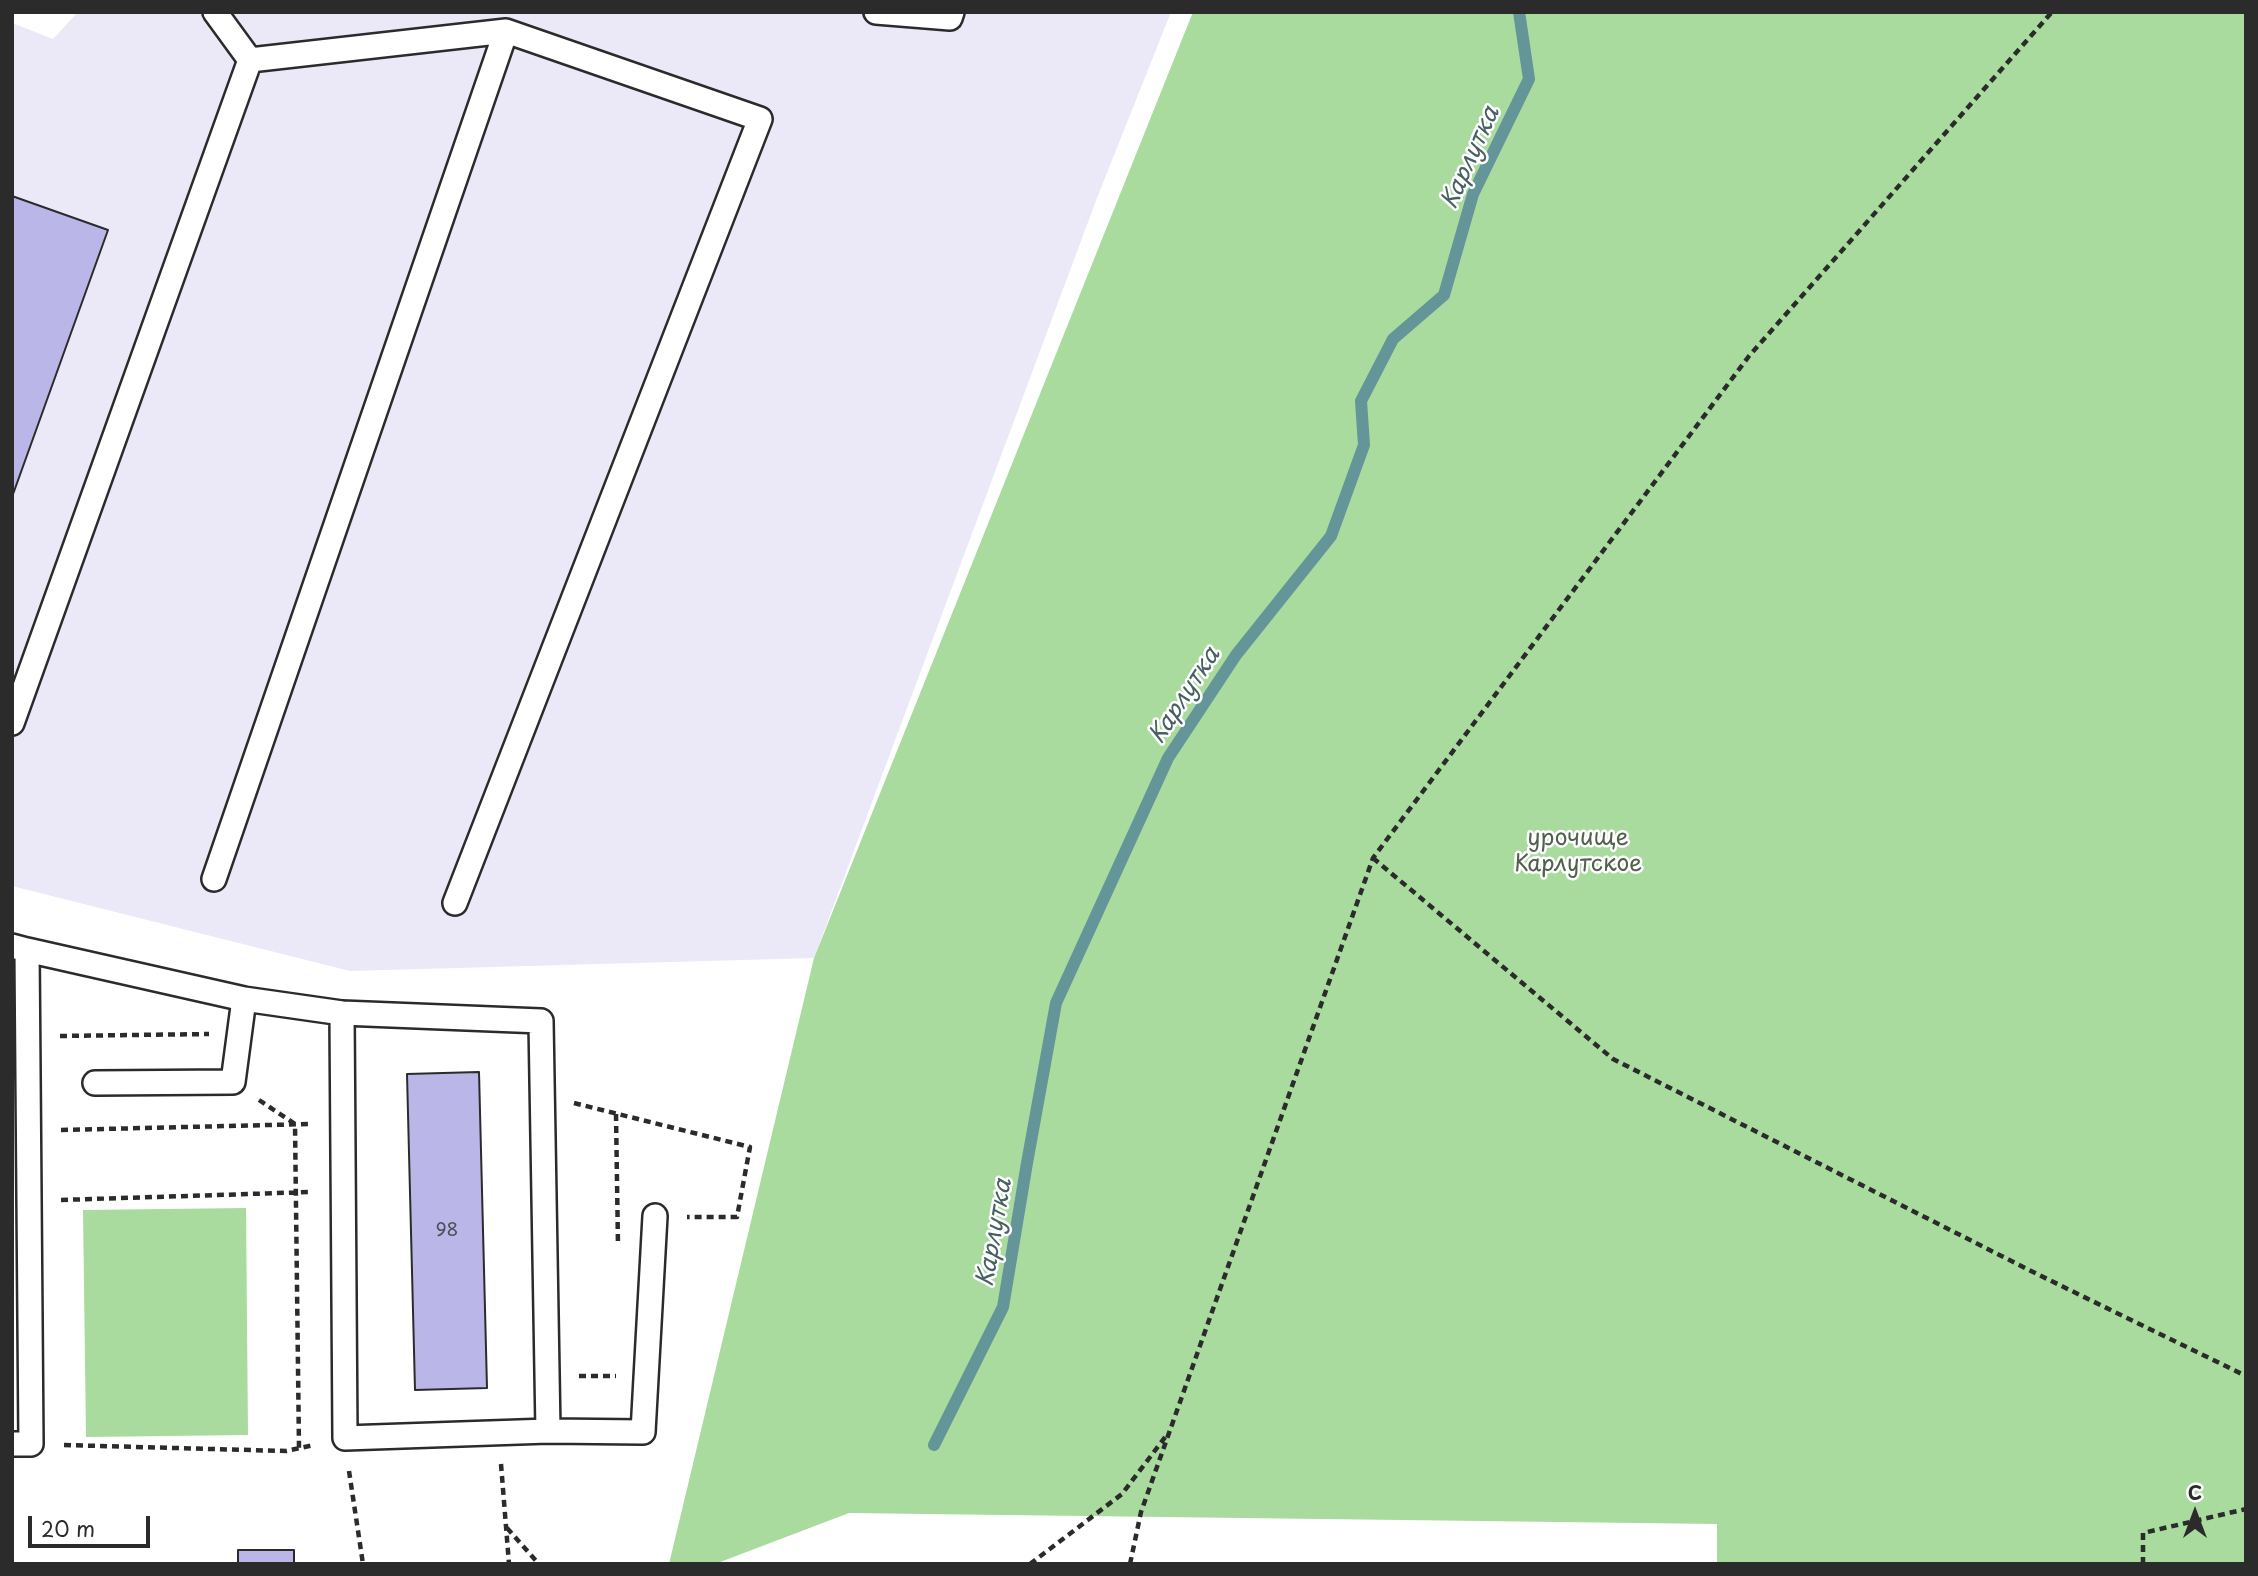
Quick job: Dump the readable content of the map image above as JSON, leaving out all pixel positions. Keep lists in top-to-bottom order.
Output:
{
  "water": ["Карлутка"],
  "parks": ["урочище Карлутское"],
  "house_numbers": ["98"],
  "scale_bar": "20 m",
  "north": "top"
}
